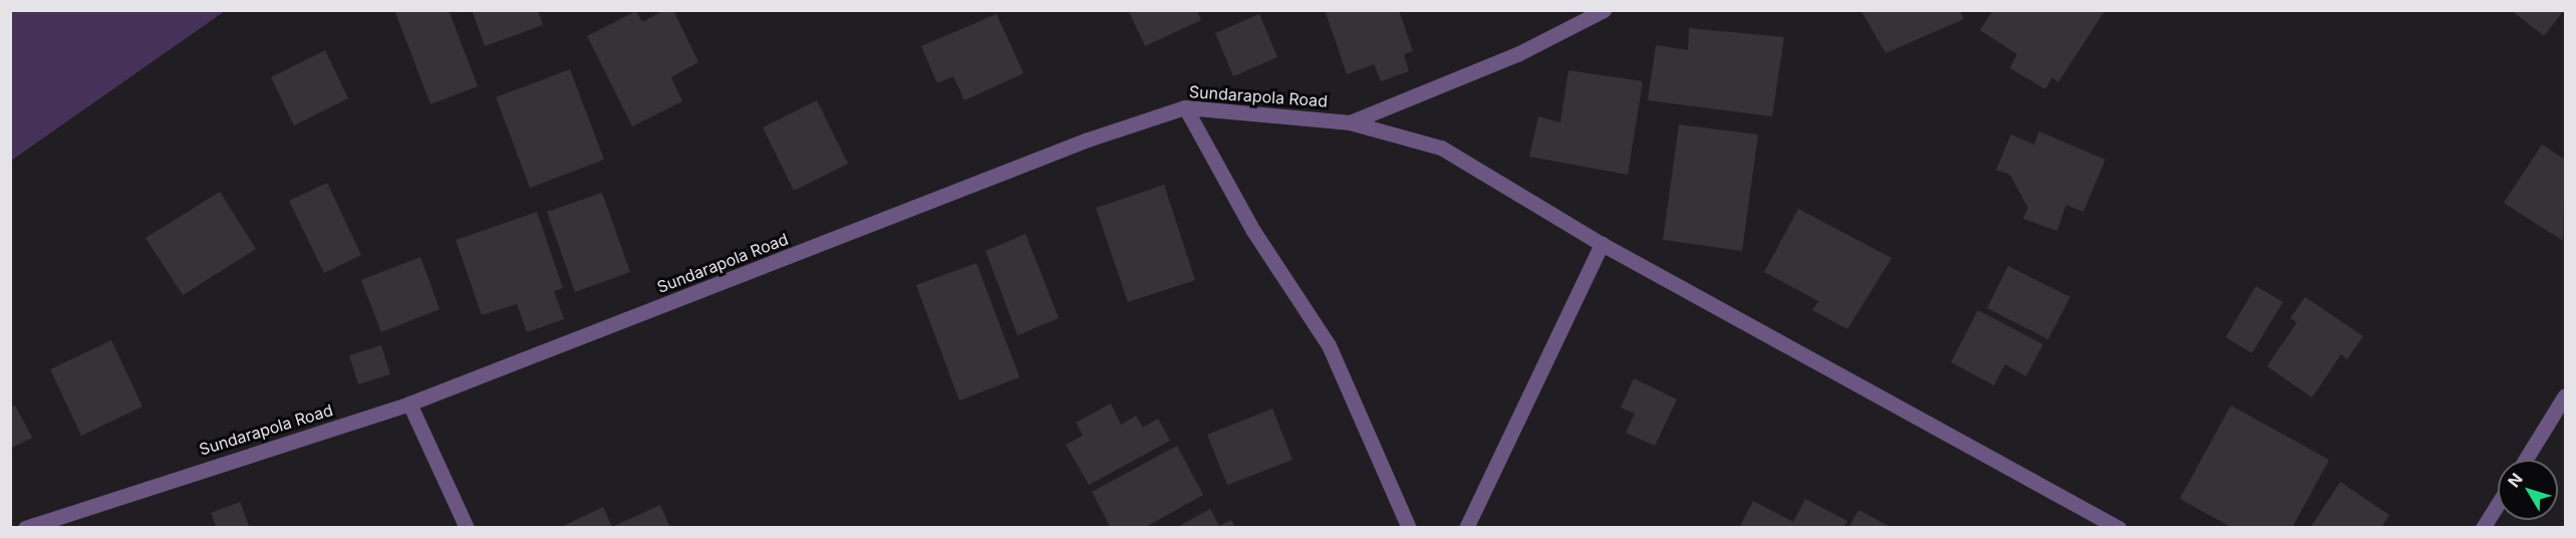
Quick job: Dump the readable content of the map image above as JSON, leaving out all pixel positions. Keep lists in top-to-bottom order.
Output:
{
  "streets": {
    "street": ["Sundarapola Road"]
  },
  "north": "top left"
}
